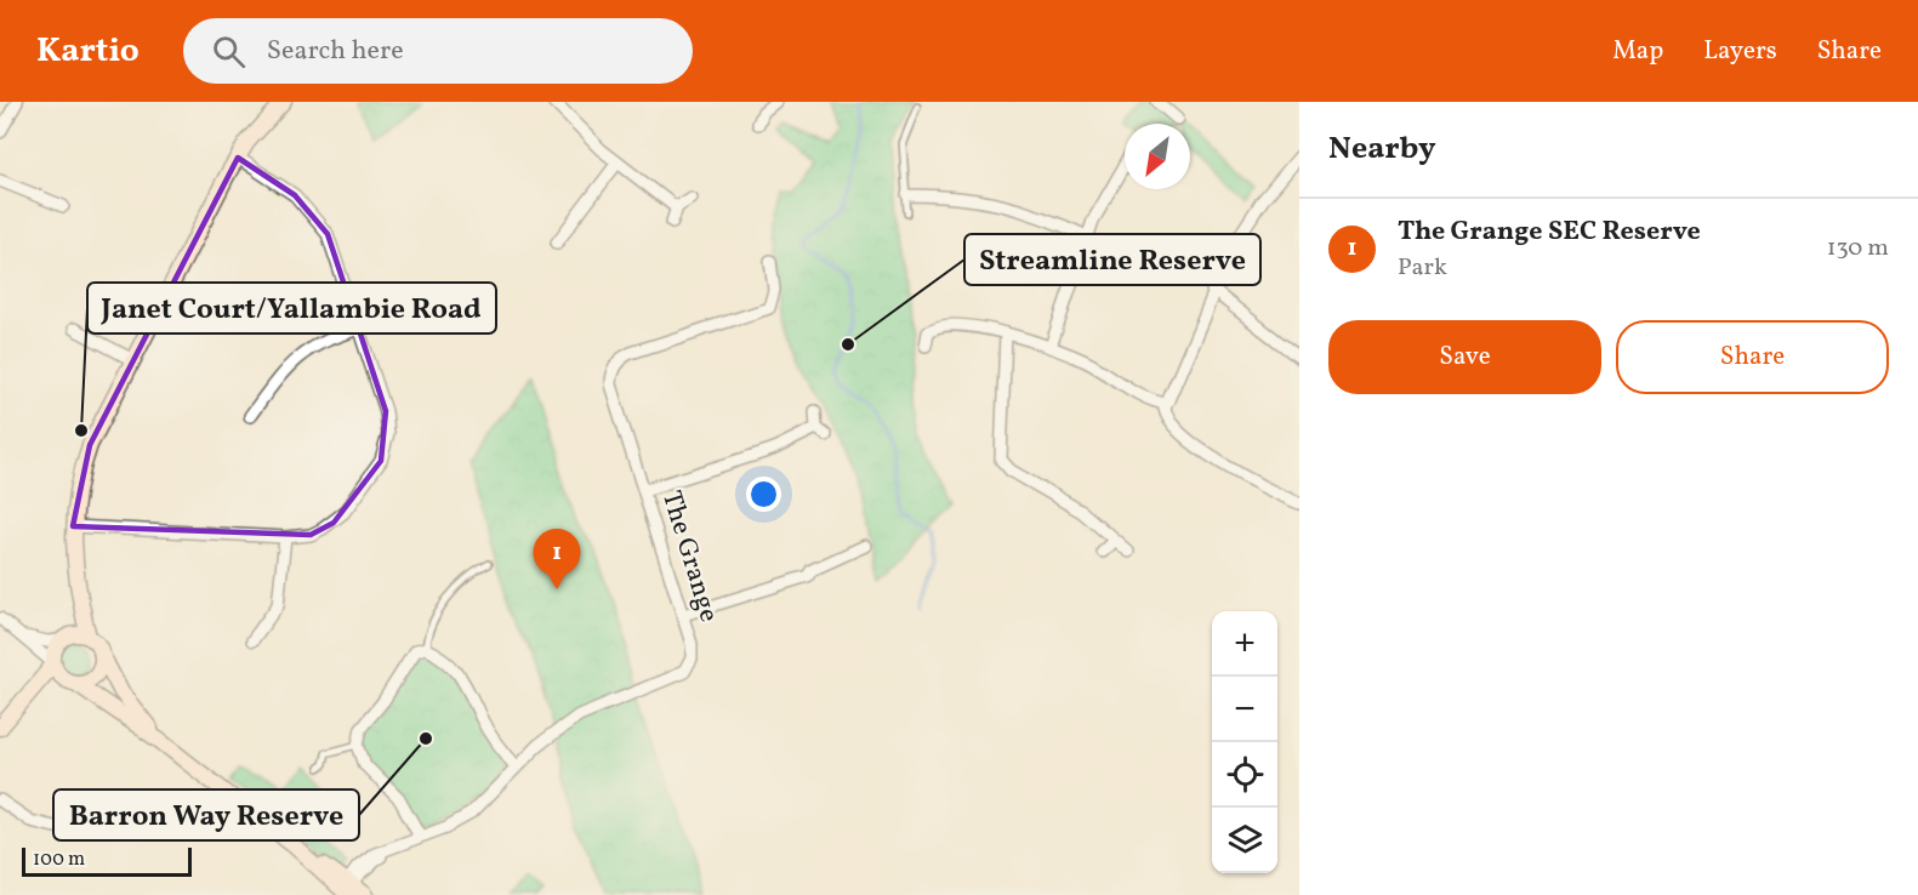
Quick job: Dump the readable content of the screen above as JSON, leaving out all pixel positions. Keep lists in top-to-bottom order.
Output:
{
  "streets": {
    "street": ["The Grange"]
  },
  "places": ["Streamline Reserve", "Janet Court/Yallambie Road", "Barron Way Reserve"],
  "scale_bar": "100 m",
  "north": "bottom left",
  "page": {
    "header": "Kartio",
    "search": "Search here",
    "nav": ["Map", "Layers", "Share"],
    "heading": "Nearby",
    "list": [
      {
        "mark": "1",
        "name": "The Grange SEC Reserve",
        "note": "Park",
        "value": "130 m"
      }
    ],
    "buttons": ["Save", "Share"],
    "pins": "1",
    "map_buttons": ["+", "−"],
    "scale": "100 m"
  }
}
